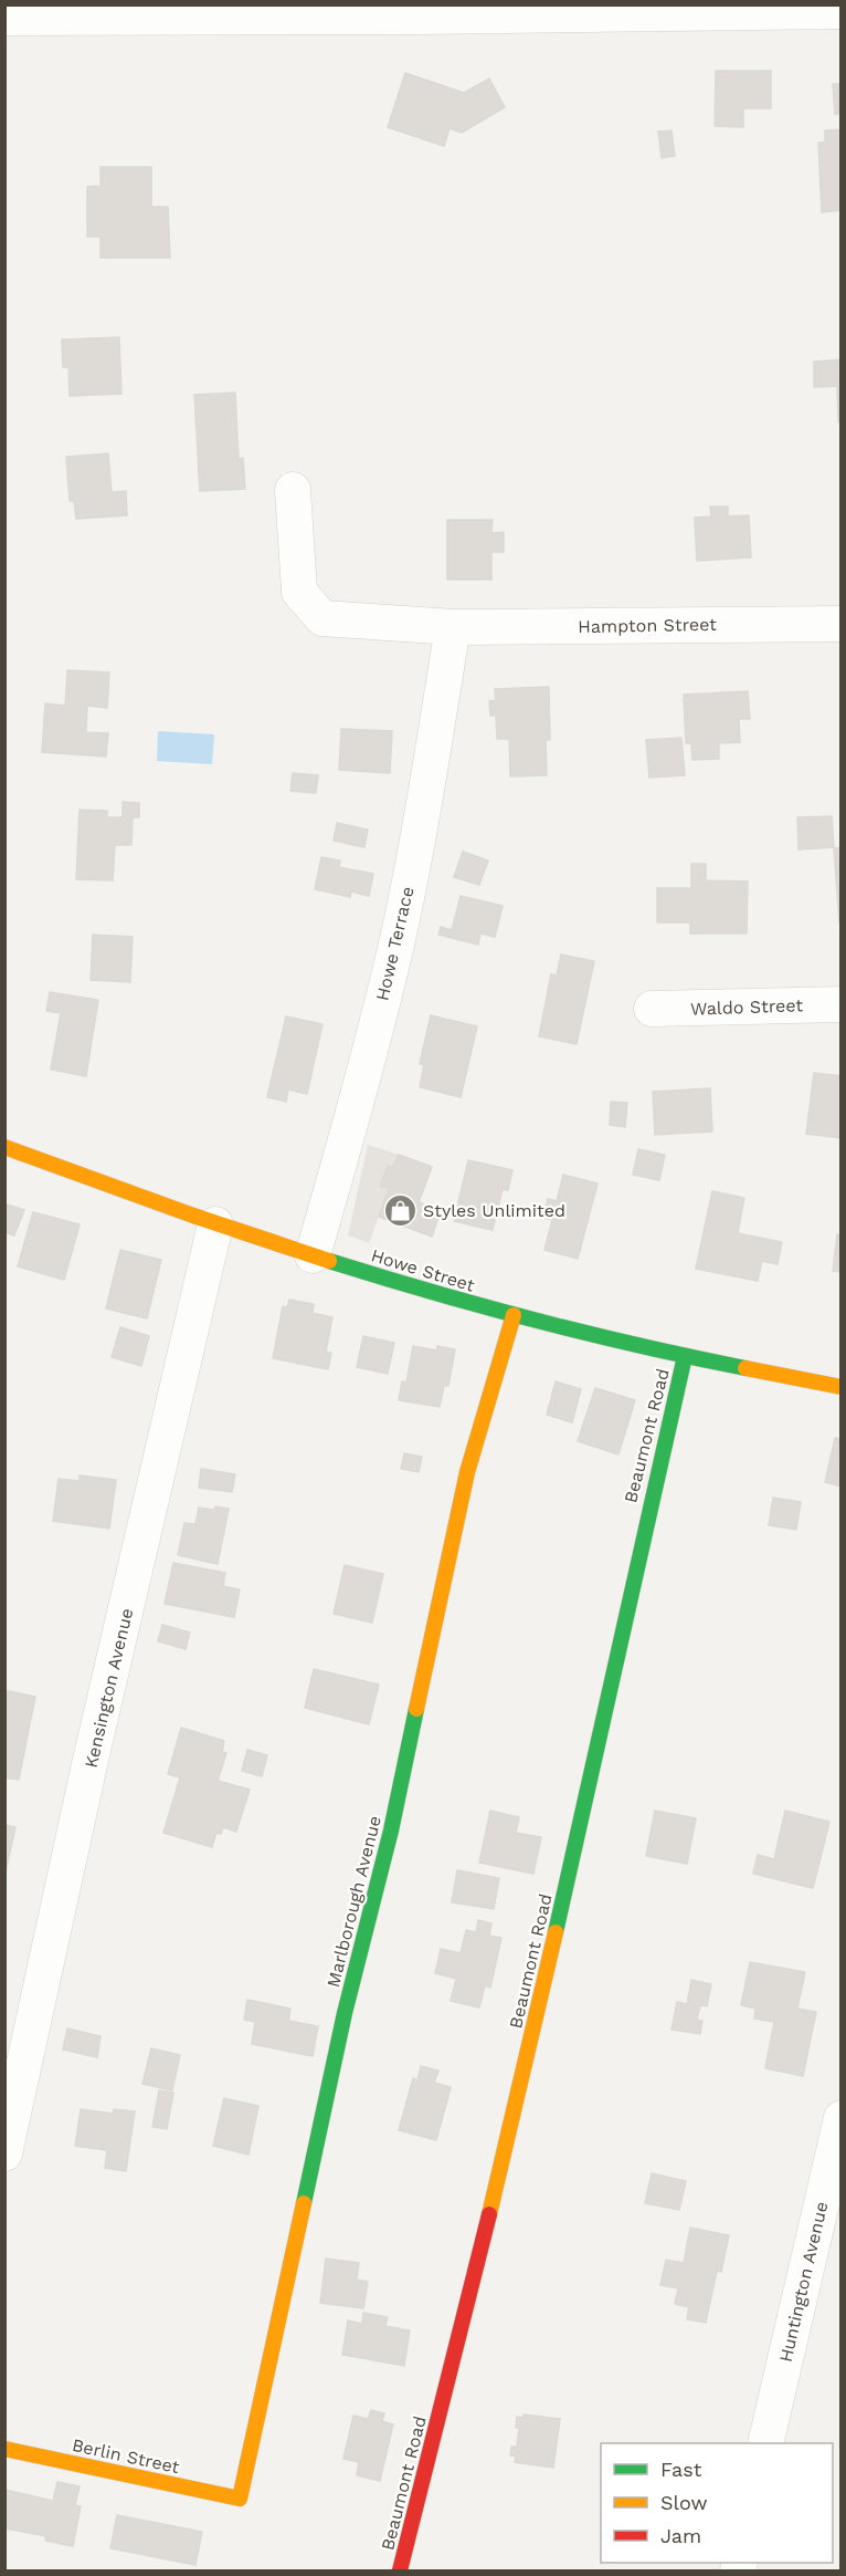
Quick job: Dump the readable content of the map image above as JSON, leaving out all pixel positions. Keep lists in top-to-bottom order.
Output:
{
  "streets": {
    "street": [
      "Hampton Street",
      "Howe Terrace",
      "Waldo Street",
      "Howe Street",
      "Beaumont Road",
      "Kensington Avenue",
      "Marlborough Avenue",
      "Huntington Avenue",
      "Berlin Street"
    ]
  },
  "crossings": [
    ["Hampton Street", "Howe Terrace"],
    ["Howe Terrace", "Howe Street"],
    ["Howe Street", "Beaumont Road"],
    ["Howe Street", "Kensington Avenue"],
    ["Howe Street", "Marlborough Avenue"],
    ["Marlborough Avenue", "Berlin Street"]
  ],
  "places": {
    "shop": ["Styles Unlimited"]
  },
  "legend": ["Fast", "Slow", "Jam"]
}
